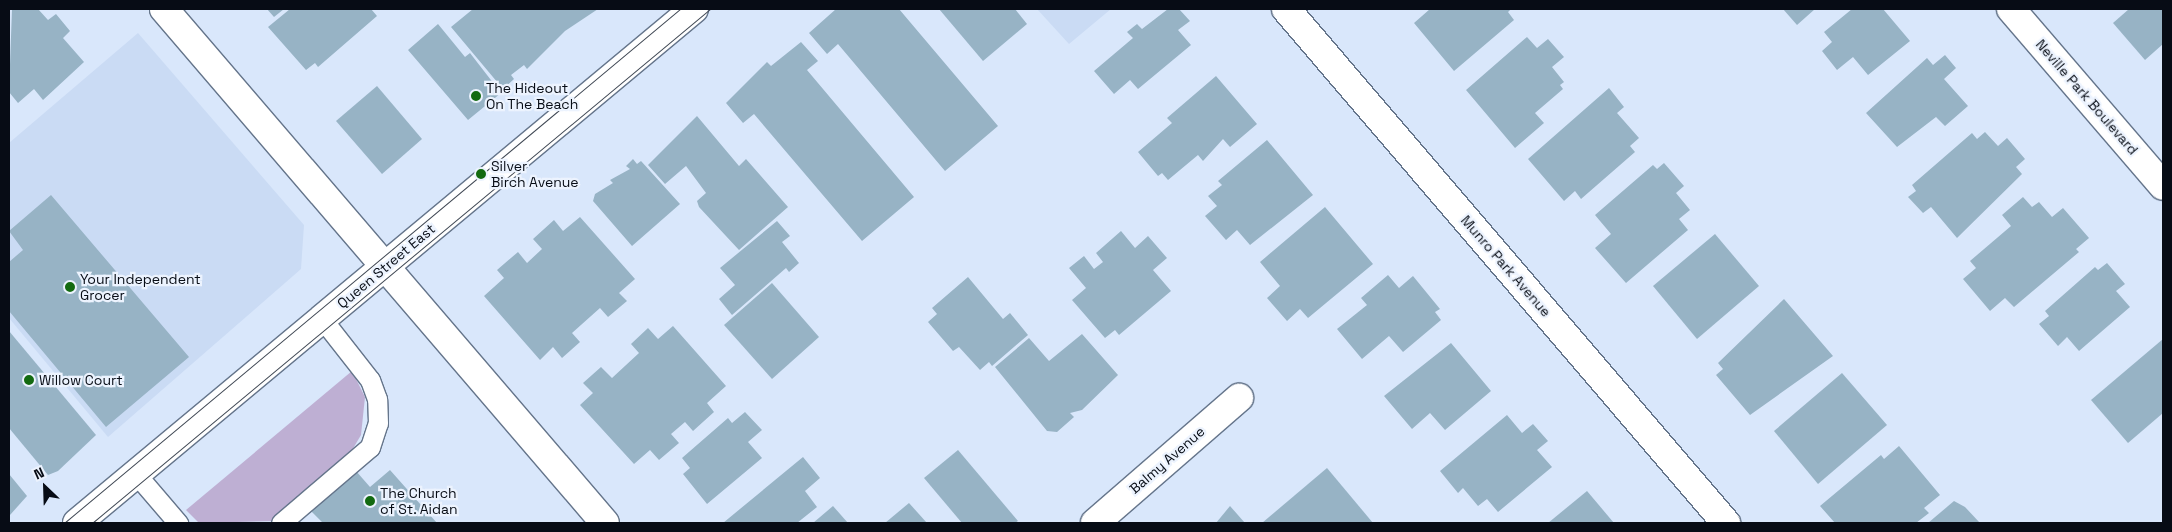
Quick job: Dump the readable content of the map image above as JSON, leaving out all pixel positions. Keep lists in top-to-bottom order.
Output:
{
  "streets": {
    "street": [
      "Neville Park Boulevard",
      "Queen Street East",
      "Munro Park Avenue",
      "Balmy Avenue"
    ]
  },
  "places": [
    "The Hideout On The Beach",
    "Silver Birch Avenue",
    "Your Independent Grocer",
    "Willow Court",
    "The Church of St. Aidan"
  ],
  "north": "top left"
}
